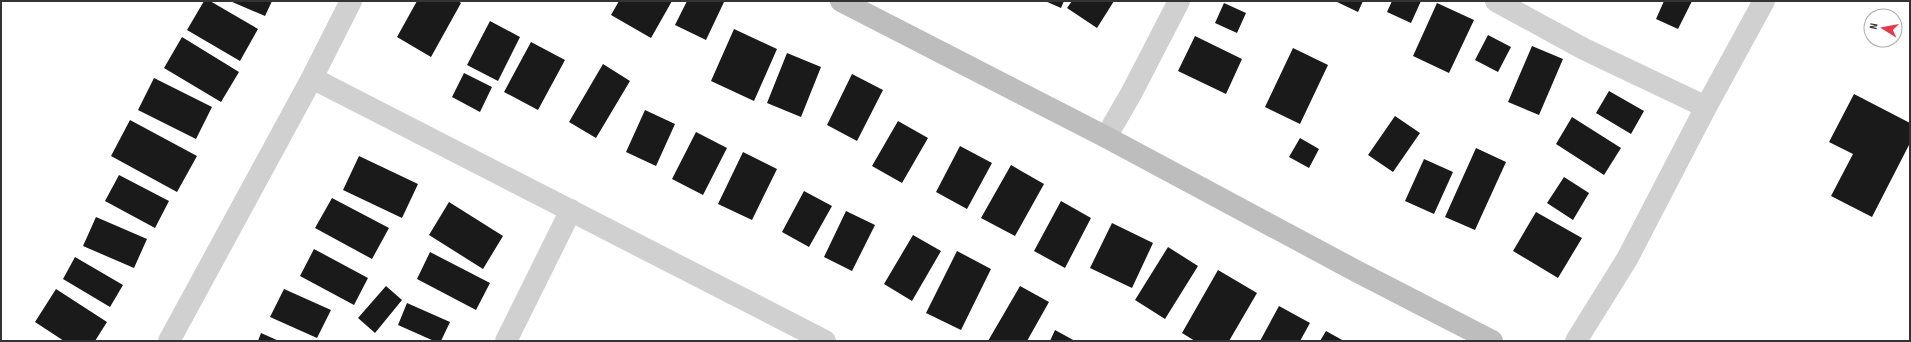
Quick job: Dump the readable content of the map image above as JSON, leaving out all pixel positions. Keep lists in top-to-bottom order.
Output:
{
  "north": "left"
}
